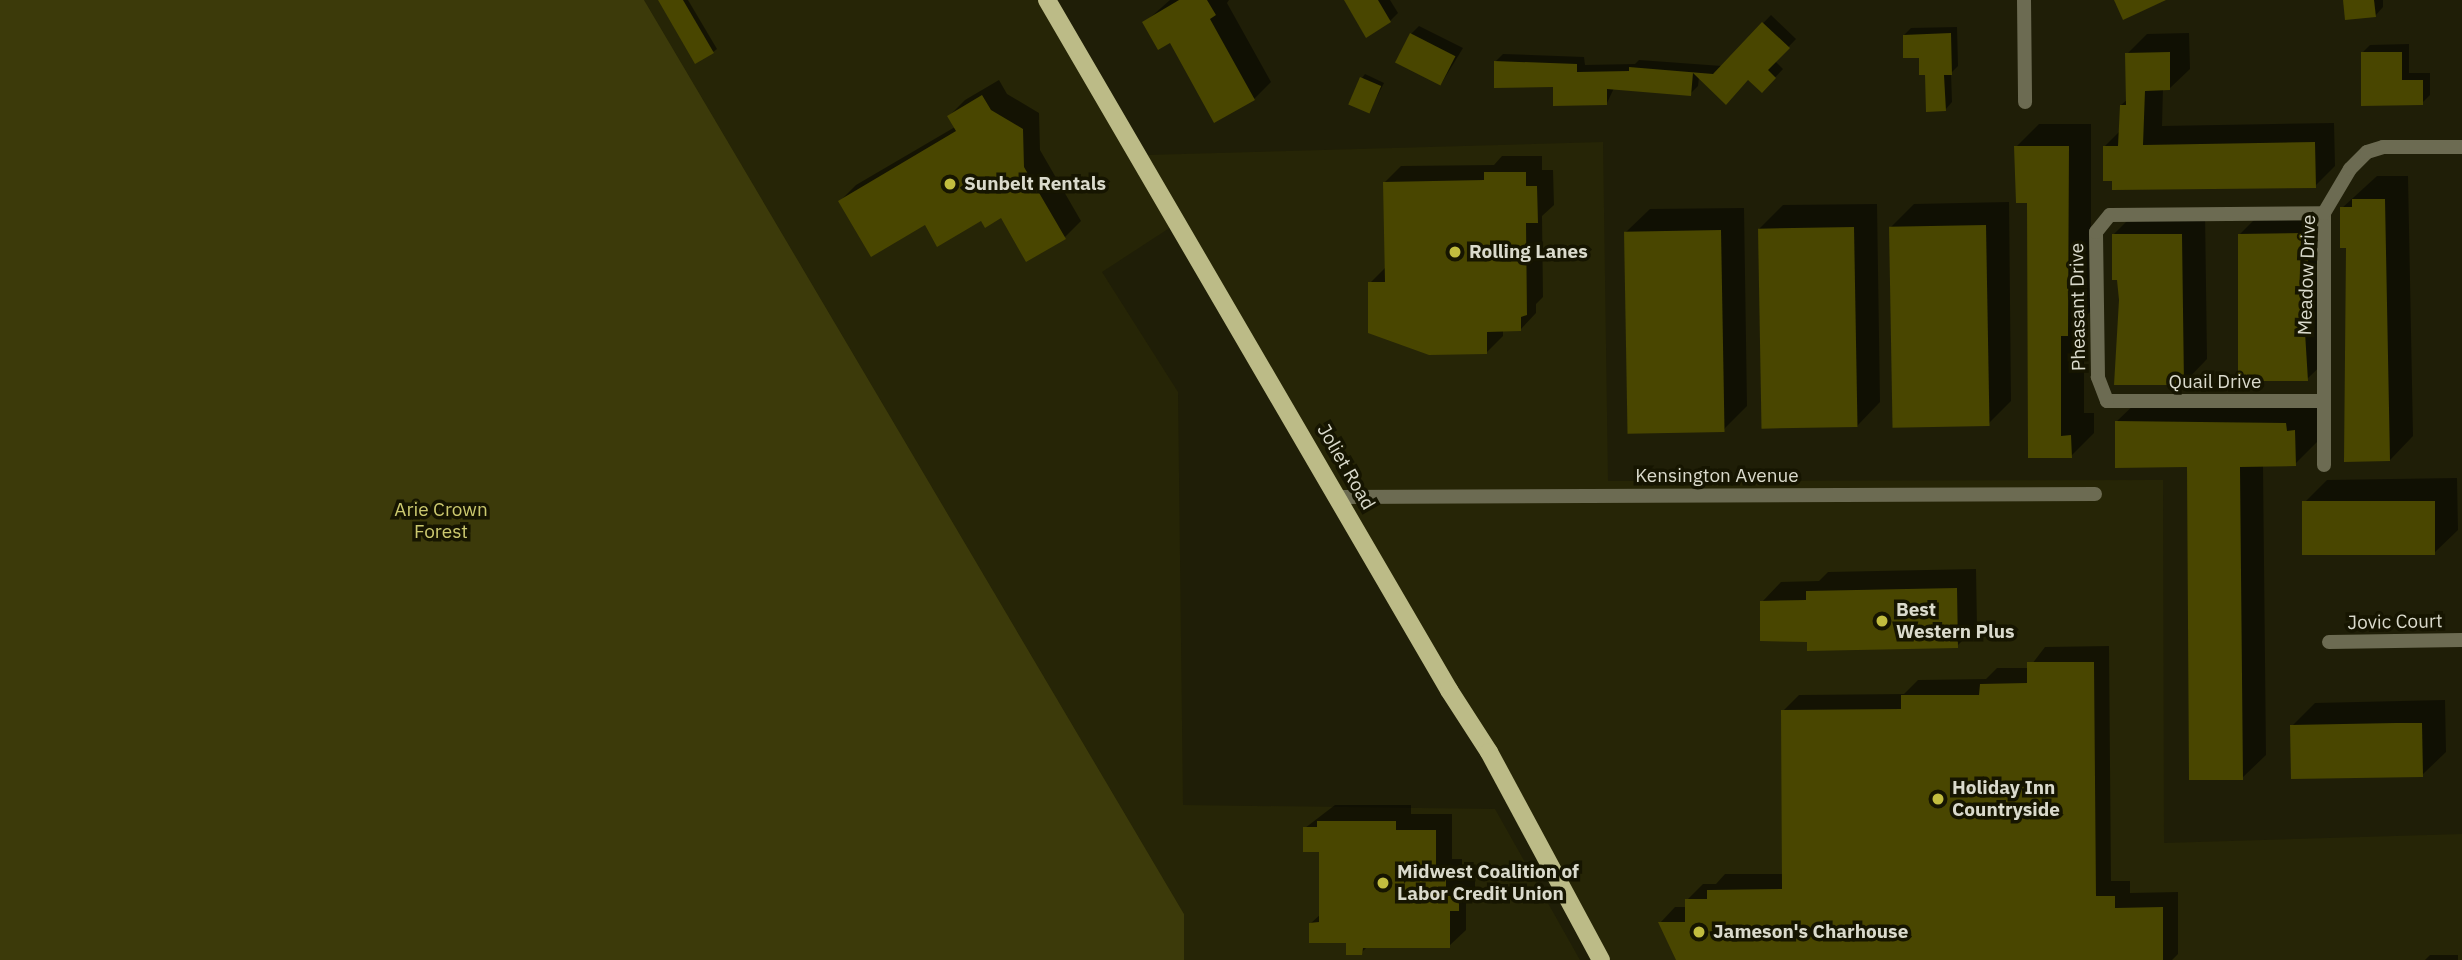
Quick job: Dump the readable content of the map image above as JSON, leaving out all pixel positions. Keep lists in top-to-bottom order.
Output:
{
  "streets": {
    "main road": ["Joliet Road"],
    "street": [
      "Meadow Drive",
      "Pheasant Drive",
      "Quail Drive",
      "Kensington Avenue",
      "Jovic Court"
    ]
  },
  "crossings": [
    ["Meadow Drive", "Pheasant Drive"],
    ["Meadow Drive", "Quail Drive"],
    ["Pheasant Drive", "Quail Drive"],
    ["Joliet Road", "Kensington Avenue"]
  ],
  "parks": ["Arie Crown Forest"],
  "places": [
    "Sunbelt Rentals",
    "Rolling Lanes",
    "Best Western Plus",
    "Holiday Inn Countryside",
    "Midwest Coalition of Labor Credit Union",
    "Jameson's Charhouse"
  ]
}
